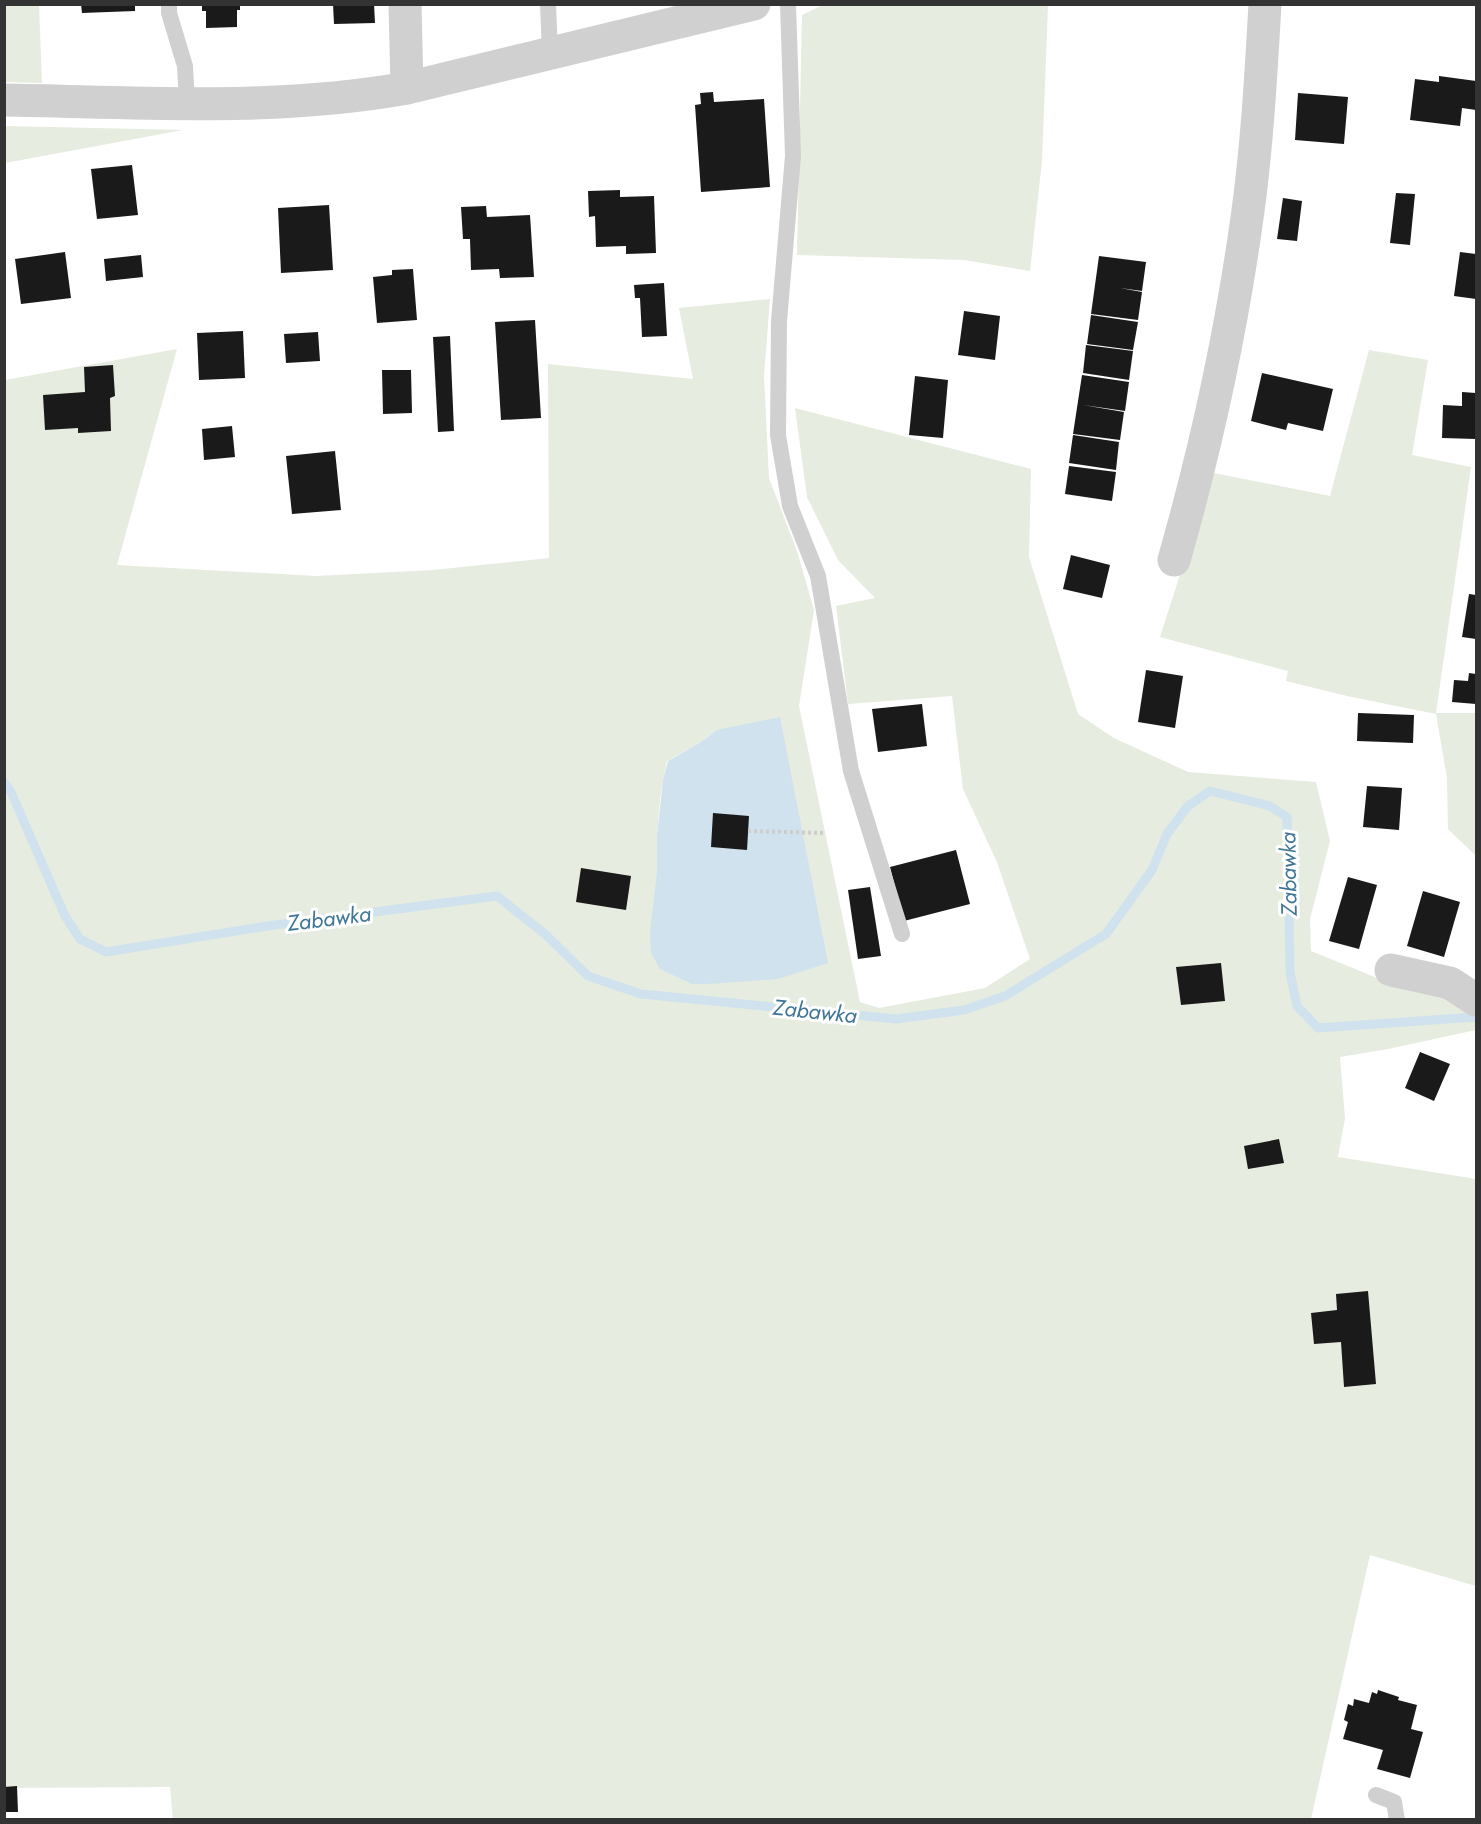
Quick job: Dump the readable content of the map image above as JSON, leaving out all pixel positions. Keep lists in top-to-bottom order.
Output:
{
  "water": ["Zabawka"]
}
